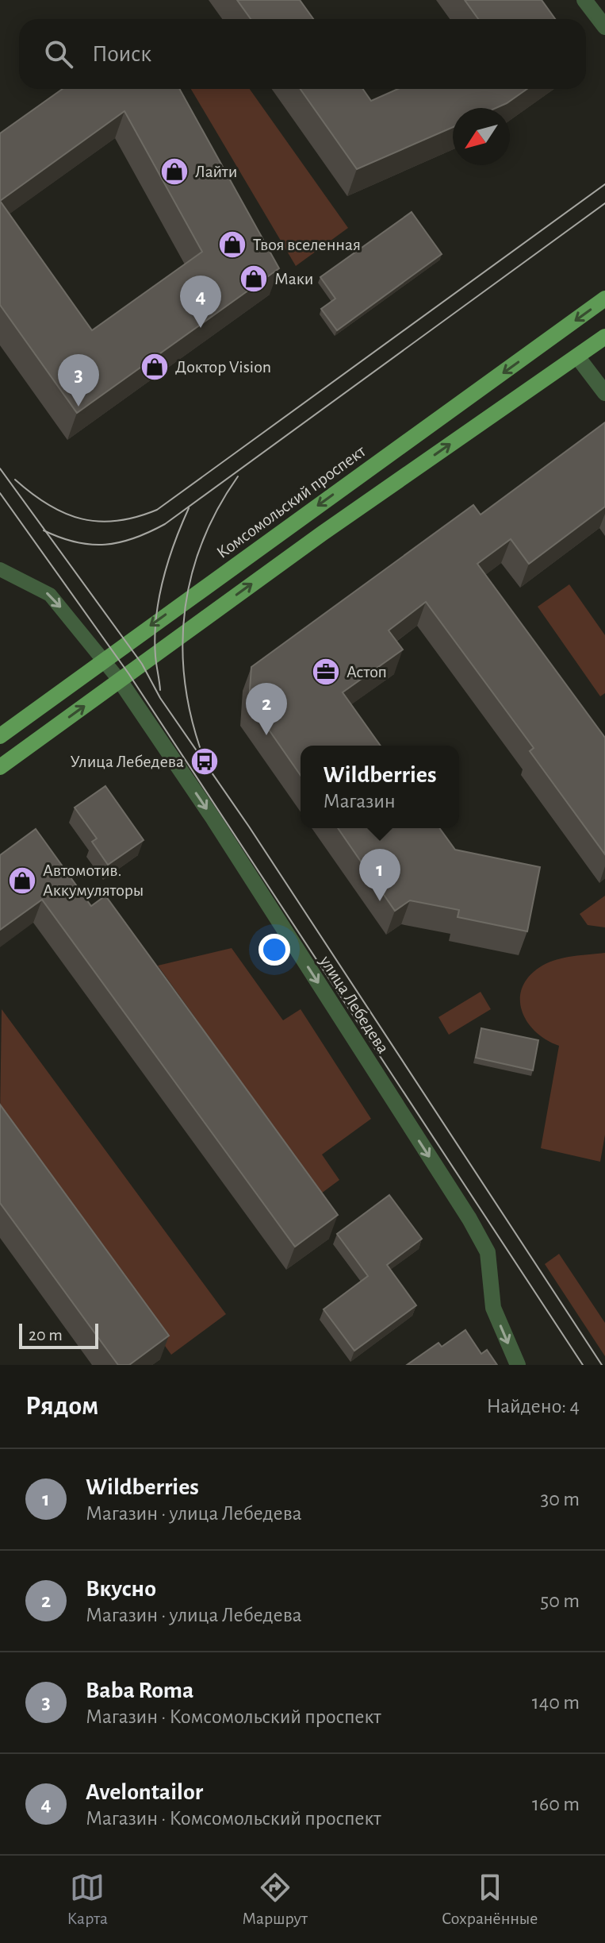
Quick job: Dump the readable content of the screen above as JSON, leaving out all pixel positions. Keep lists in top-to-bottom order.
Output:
{
  "streets": {
    "main road": ["Комсомольский проспект"],
    "street": ["улица Лебедева"]
  },
  "one_way": ["улица Лебедева"],
  "places": {
    "shop": [
      "Лайти",
      "Твоя вселенная",
      "Маки",
      "Доктор Vision",
      "Автомотив. Аккумуляторы"
    ],
    "office": ["Астоп"],
    "bus stop": ["Улица Лебедева"]
  },
  "scale_bar": "20 m",
  "north": "bottom left",
  "page": {
    "search": "Поиск",
    "pins": [
      "4",
      "3",
      "2",
      "1"
    ],
    "popup": ["Wildberries", "Магазин"],
    "scale": "20 m",
    "heading": ["Рядом", "Найдено: 4"],
    "list": [
      {
        "mark": "1",
        "name": "Wildberries",
        "note": "Магазин · улица Лебедева",
        "value": "30 m"
      },
      {
        "mark": "2",
        "name": "Вкусно",
        "note": "Магазин · улица Лебедева",
        "value": "50 m"
      },
      {
        "mark": "3",
        "name": "Baba Roma",
        "note": "Магазин · Комсомольский проспект",
        "value": "140 m"
      },
      {
        "mark": "4",
        "name": "Avelontailor",
        "note": "Магазин · Комсомольский проспект",
        "value": "160 m"
      }
    ],
    "nav": ["Карта", "Маршрут", "Сохранённые"]
  }
}
